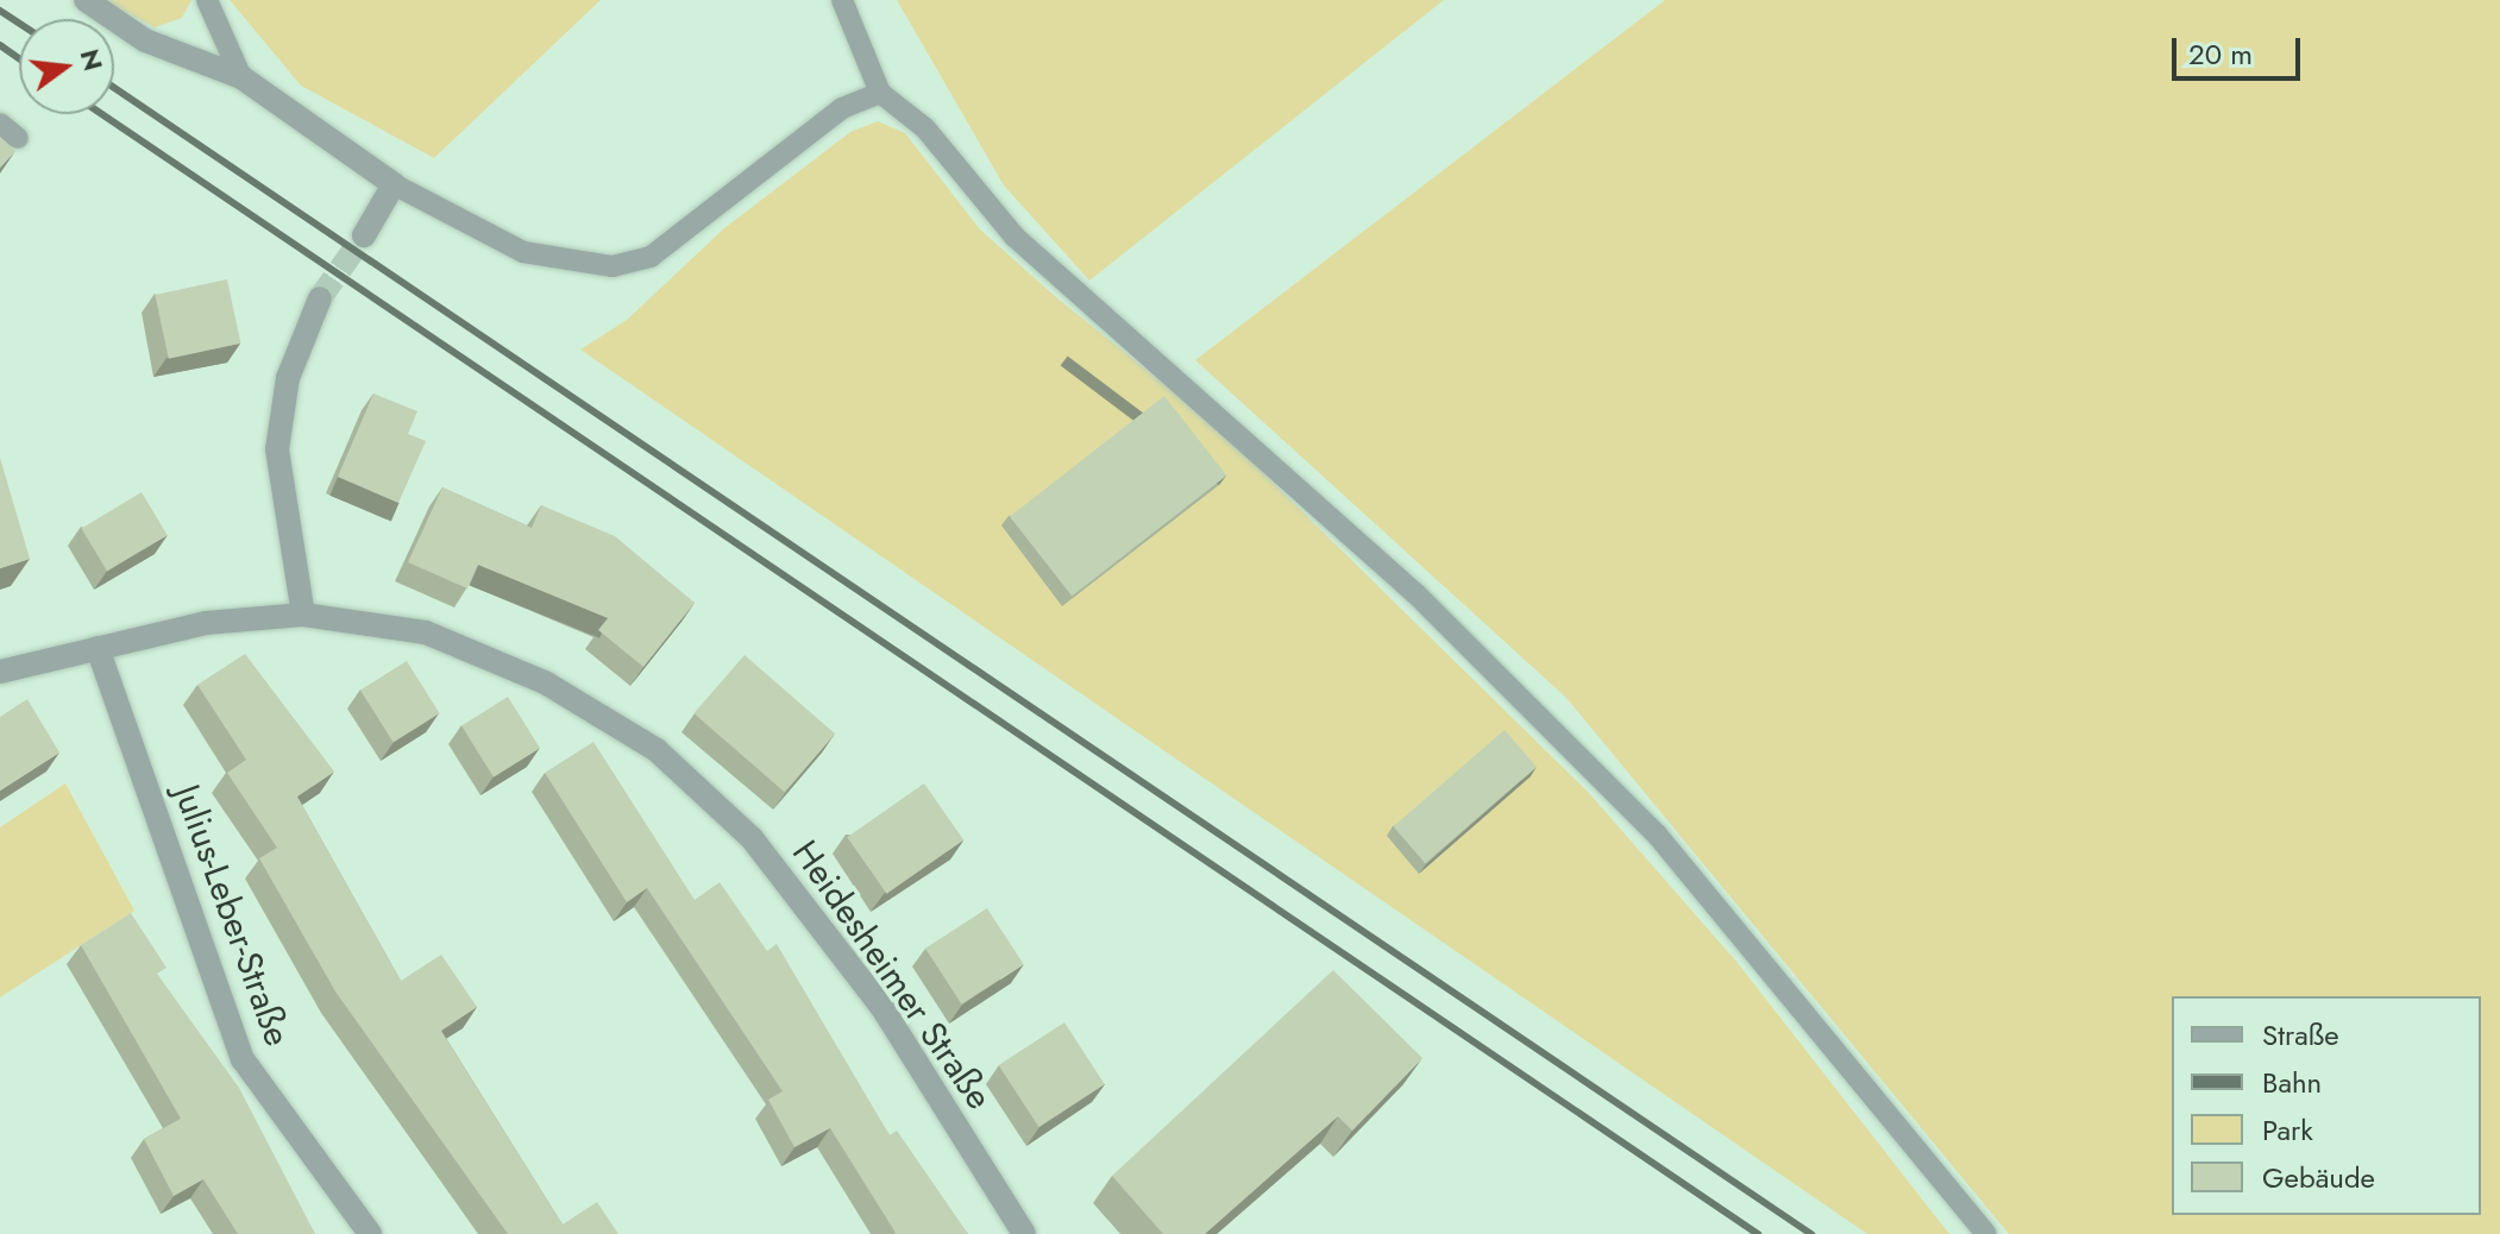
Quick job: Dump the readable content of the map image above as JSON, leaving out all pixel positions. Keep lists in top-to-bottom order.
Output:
{
  "streets": {
    "street": ["Julius-Leber-Straße", "Heidesheimer Straße"]
  },
  "crossings": [
    ["Julius-Leber-Straße", "Heidesheimer Straße"]
  ],
  "legend": [
    "Straße",
    "Bahn",
    "Park",
    "Gebäude"
  ],
  "scale_bar": "20 m",
  "north": "right"
}
